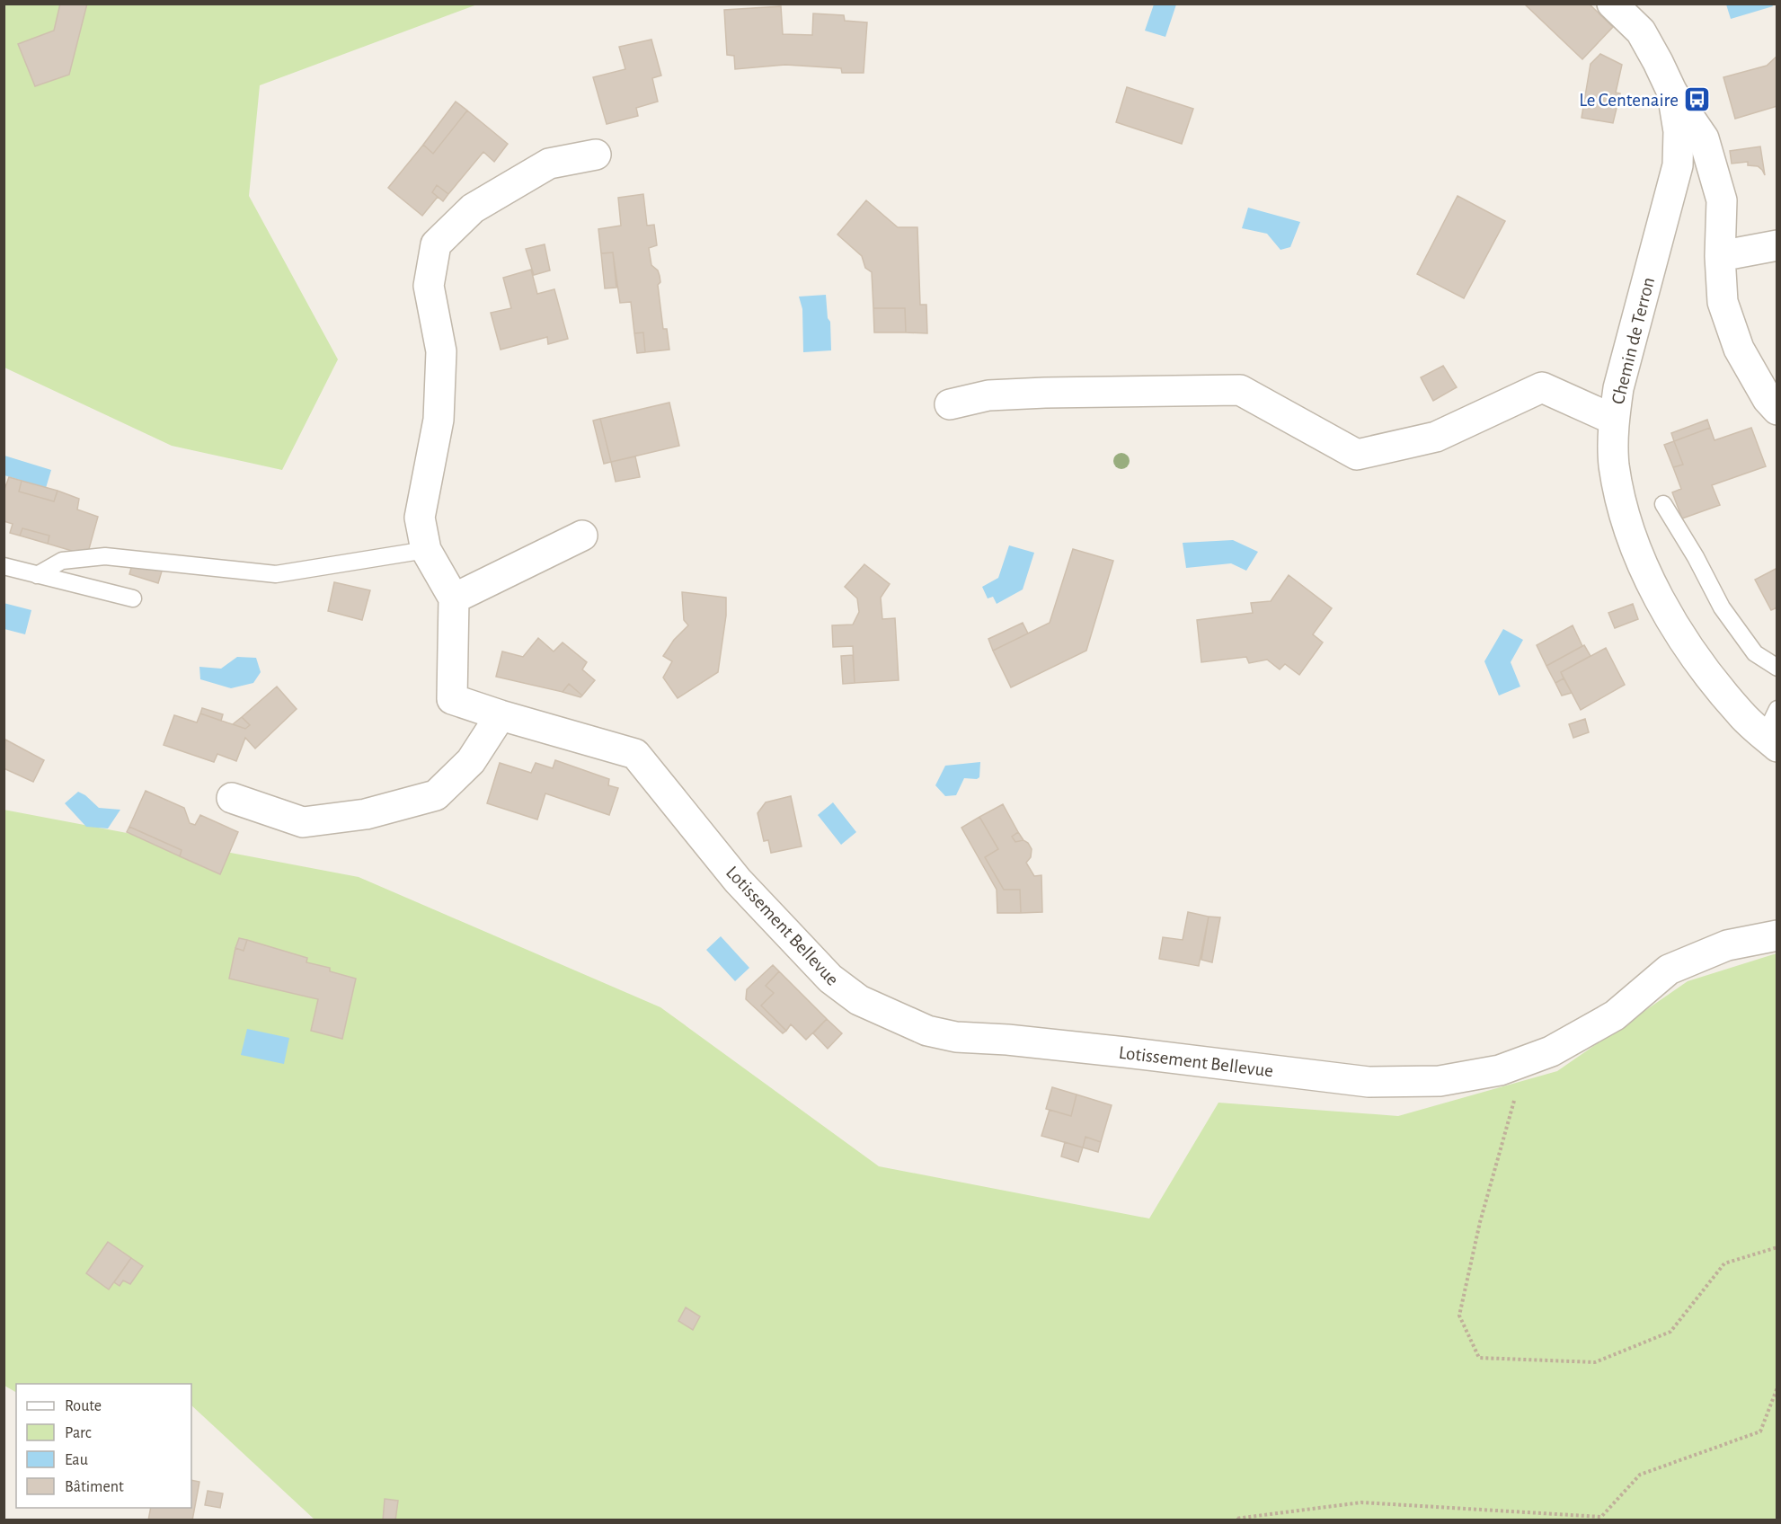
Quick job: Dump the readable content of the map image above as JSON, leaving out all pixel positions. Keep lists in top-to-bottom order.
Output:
{
  "streets": {
    "street": ["Chemin de Terron", "Lotissement Bellevue"]
  },
  "places": {
    "bus stop": ["Le Centenaire"]
  },
  "legend": [
    "Route",
    "Parc",
    "Eau",
    "Bâtiment"
  ]
}
